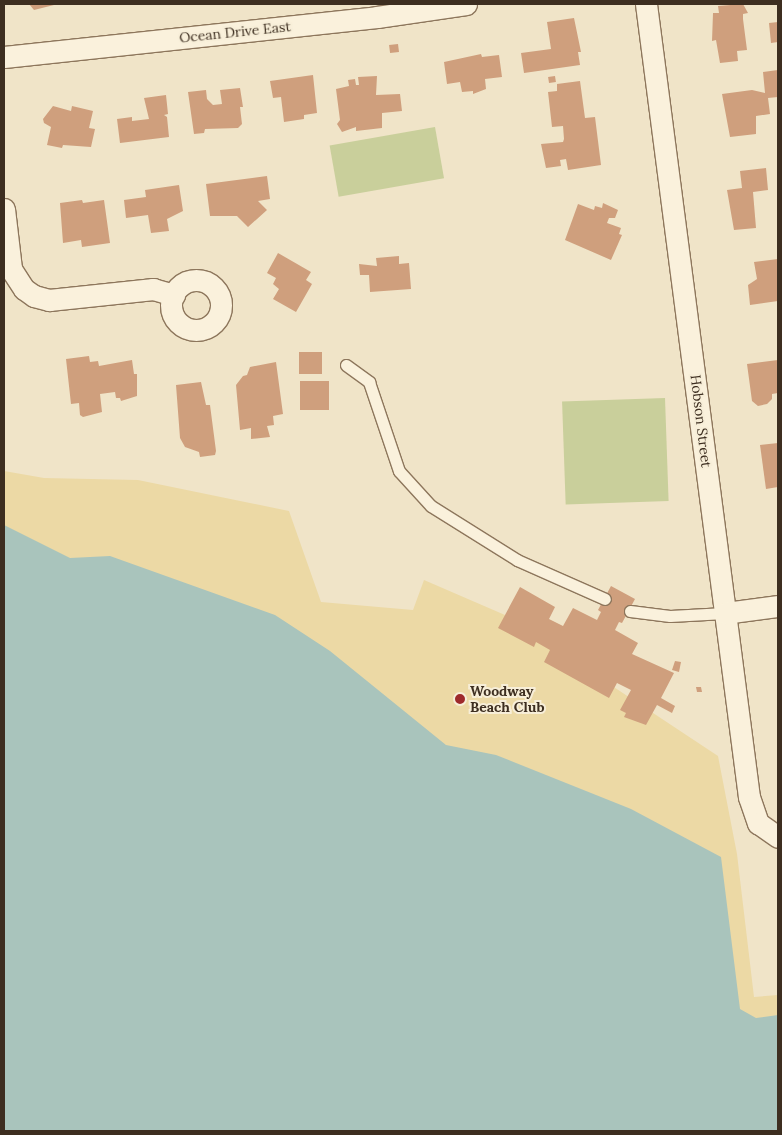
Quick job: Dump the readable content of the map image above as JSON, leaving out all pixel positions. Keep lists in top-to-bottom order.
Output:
{
  "streets": {
    "street": ["Ocean Drive East", "Hobson Street"]
  },
  "places": ["Woodway Beach Club"]
}
